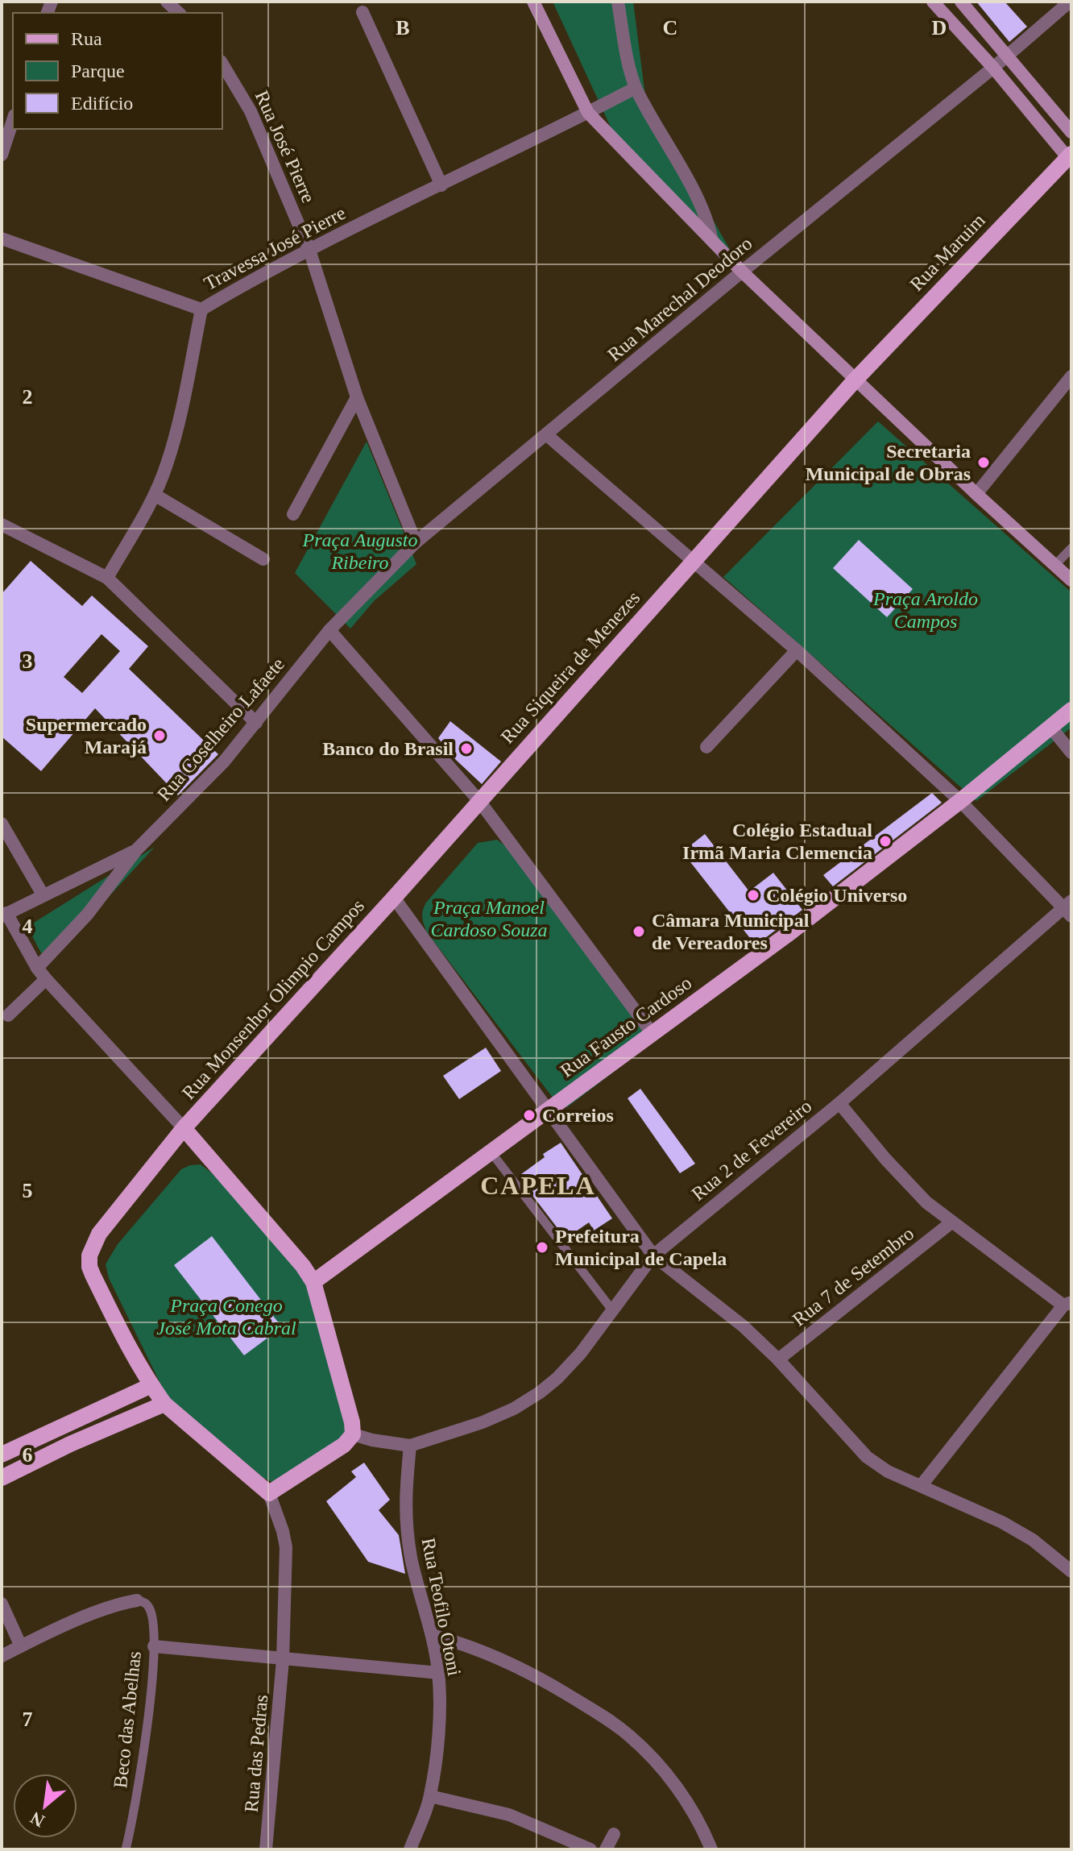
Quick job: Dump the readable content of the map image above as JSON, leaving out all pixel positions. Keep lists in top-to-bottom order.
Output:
{
  "streets": {
    "main road": [
      "Rua Maruim",
      "Rua Siqueira de Menezes",
      "Rua Monsenhor Olimpio Campos",
      "Rua Fausto Cardoso"
    ],
    "street": [
      "Rua José Pierre",
      "Travessa José Pierre",
      "Rua Marechal Deodoro",
      "Rua Coselheiro Lafaete",
      "Rua 2 de Fevereiro",
      "Rua 7 de Setembro",
      "Rua Teofilo Otoni",
      "Rua das Pedras"
    ],
    "lane": ["Beco das Abelhas"]
  },
  "crossings": [
    ["Rua José Pierre", "Travessa José Pierre"],
    ["Rua Marechal Deodoro", "Rua Coselheiro Lafaete"],
    ["Rua 2 de Fevereiro", "Rua Teofilo Otoni"]
  ],
  "districts": ["CAPELA"],
  "parks": [
    "Praça Augusto Ribeiro",
    "Praça Aroldo Campos",
    "Praça Manoel Cardoso Souza",
    "Praça Conego José Mota Cabral"
  ],
  "places": [
    "Secretaria Municipal de Obras",
    "Supermercado Marajá",
    "Banco do Brasil",
    "Colégio Estadual Irmã Maria Clemencia",
    "Colégio Universo",
    "Câmara Municipal de Vereadores",
    "Correios",
    "Prefeitura Municipal de Capela"
  ],
  "legend": ["Rua", "Parque", "Edifício"],
  "north": "bottom left",
  "grid": {
    "columns": ["B", "C", "D"],
    "rows": [
      "2",
      "3",
      "4",
      "5",
      "6",
      "7"
    ]
  }
}
